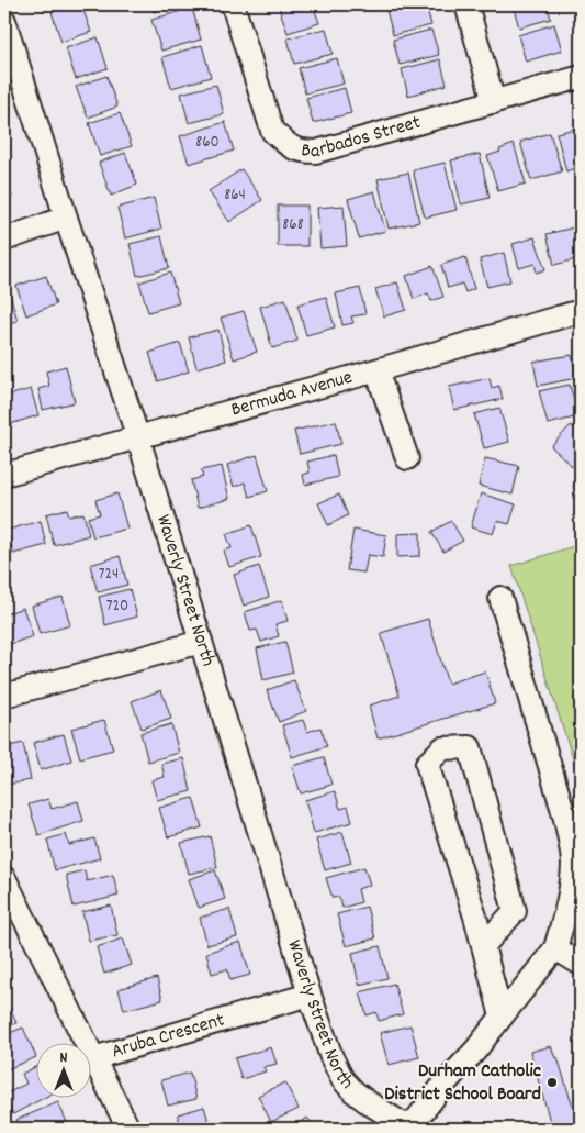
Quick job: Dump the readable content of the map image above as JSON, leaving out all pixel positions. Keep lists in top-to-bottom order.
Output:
{
  "streets": {
    "street": [
      "Barbados Street",
      "Bermuda Avenue",
      "Waverly Street North",
      "Aruba Crescent"
    ]
  },
  "crossings": [
    ["Bermuda Avenue", "Waverly Street North"],
    ["Waverly Street North", "Aruba Crescent"]
  ],
  "places": ["Durham Catholic District School Board"],
  "house_numbers": [
    "860",
    "864",
    "868",
    "724",
    "720"
  ],
  "north": "top"
}
